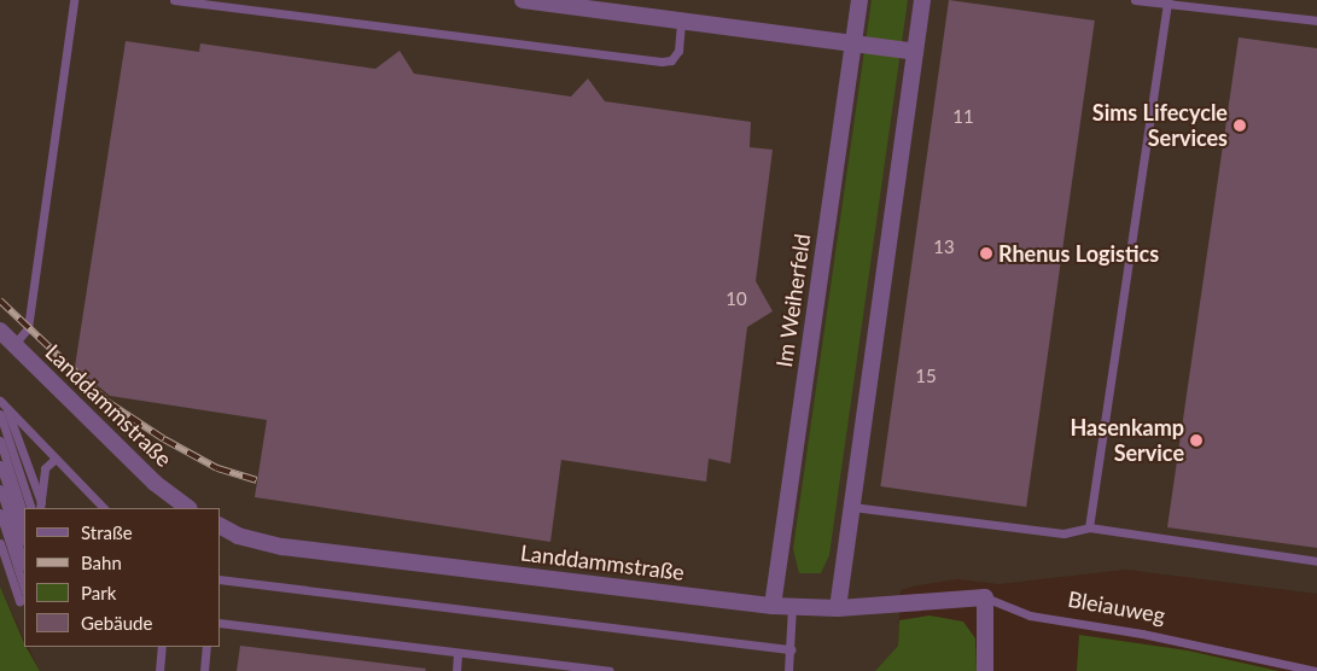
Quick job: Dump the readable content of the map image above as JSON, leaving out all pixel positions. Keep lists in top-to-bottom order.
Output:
{
  "streets": {
    "street": ["Im Weiherfeld", "Landdammstraße"],
    "lane": ["Bleiauweg"]
  },
  "crossings": [
    ["Im Weiherfeld", "Landdammstraße"],
    ["Landdammstraße", "Bleiauweg"]
  ],
  "places": ["Sims Lifecycle Services", "Rhenus Logistics", "Hasenkamp Service"],
  "house_numbers": [
    "11",
    "13",
    "10",
    "15"
  ],
  "legend": [
    "Straße",
    "Bahn",
    "Park",
    "Gebäude"
  ]
}
